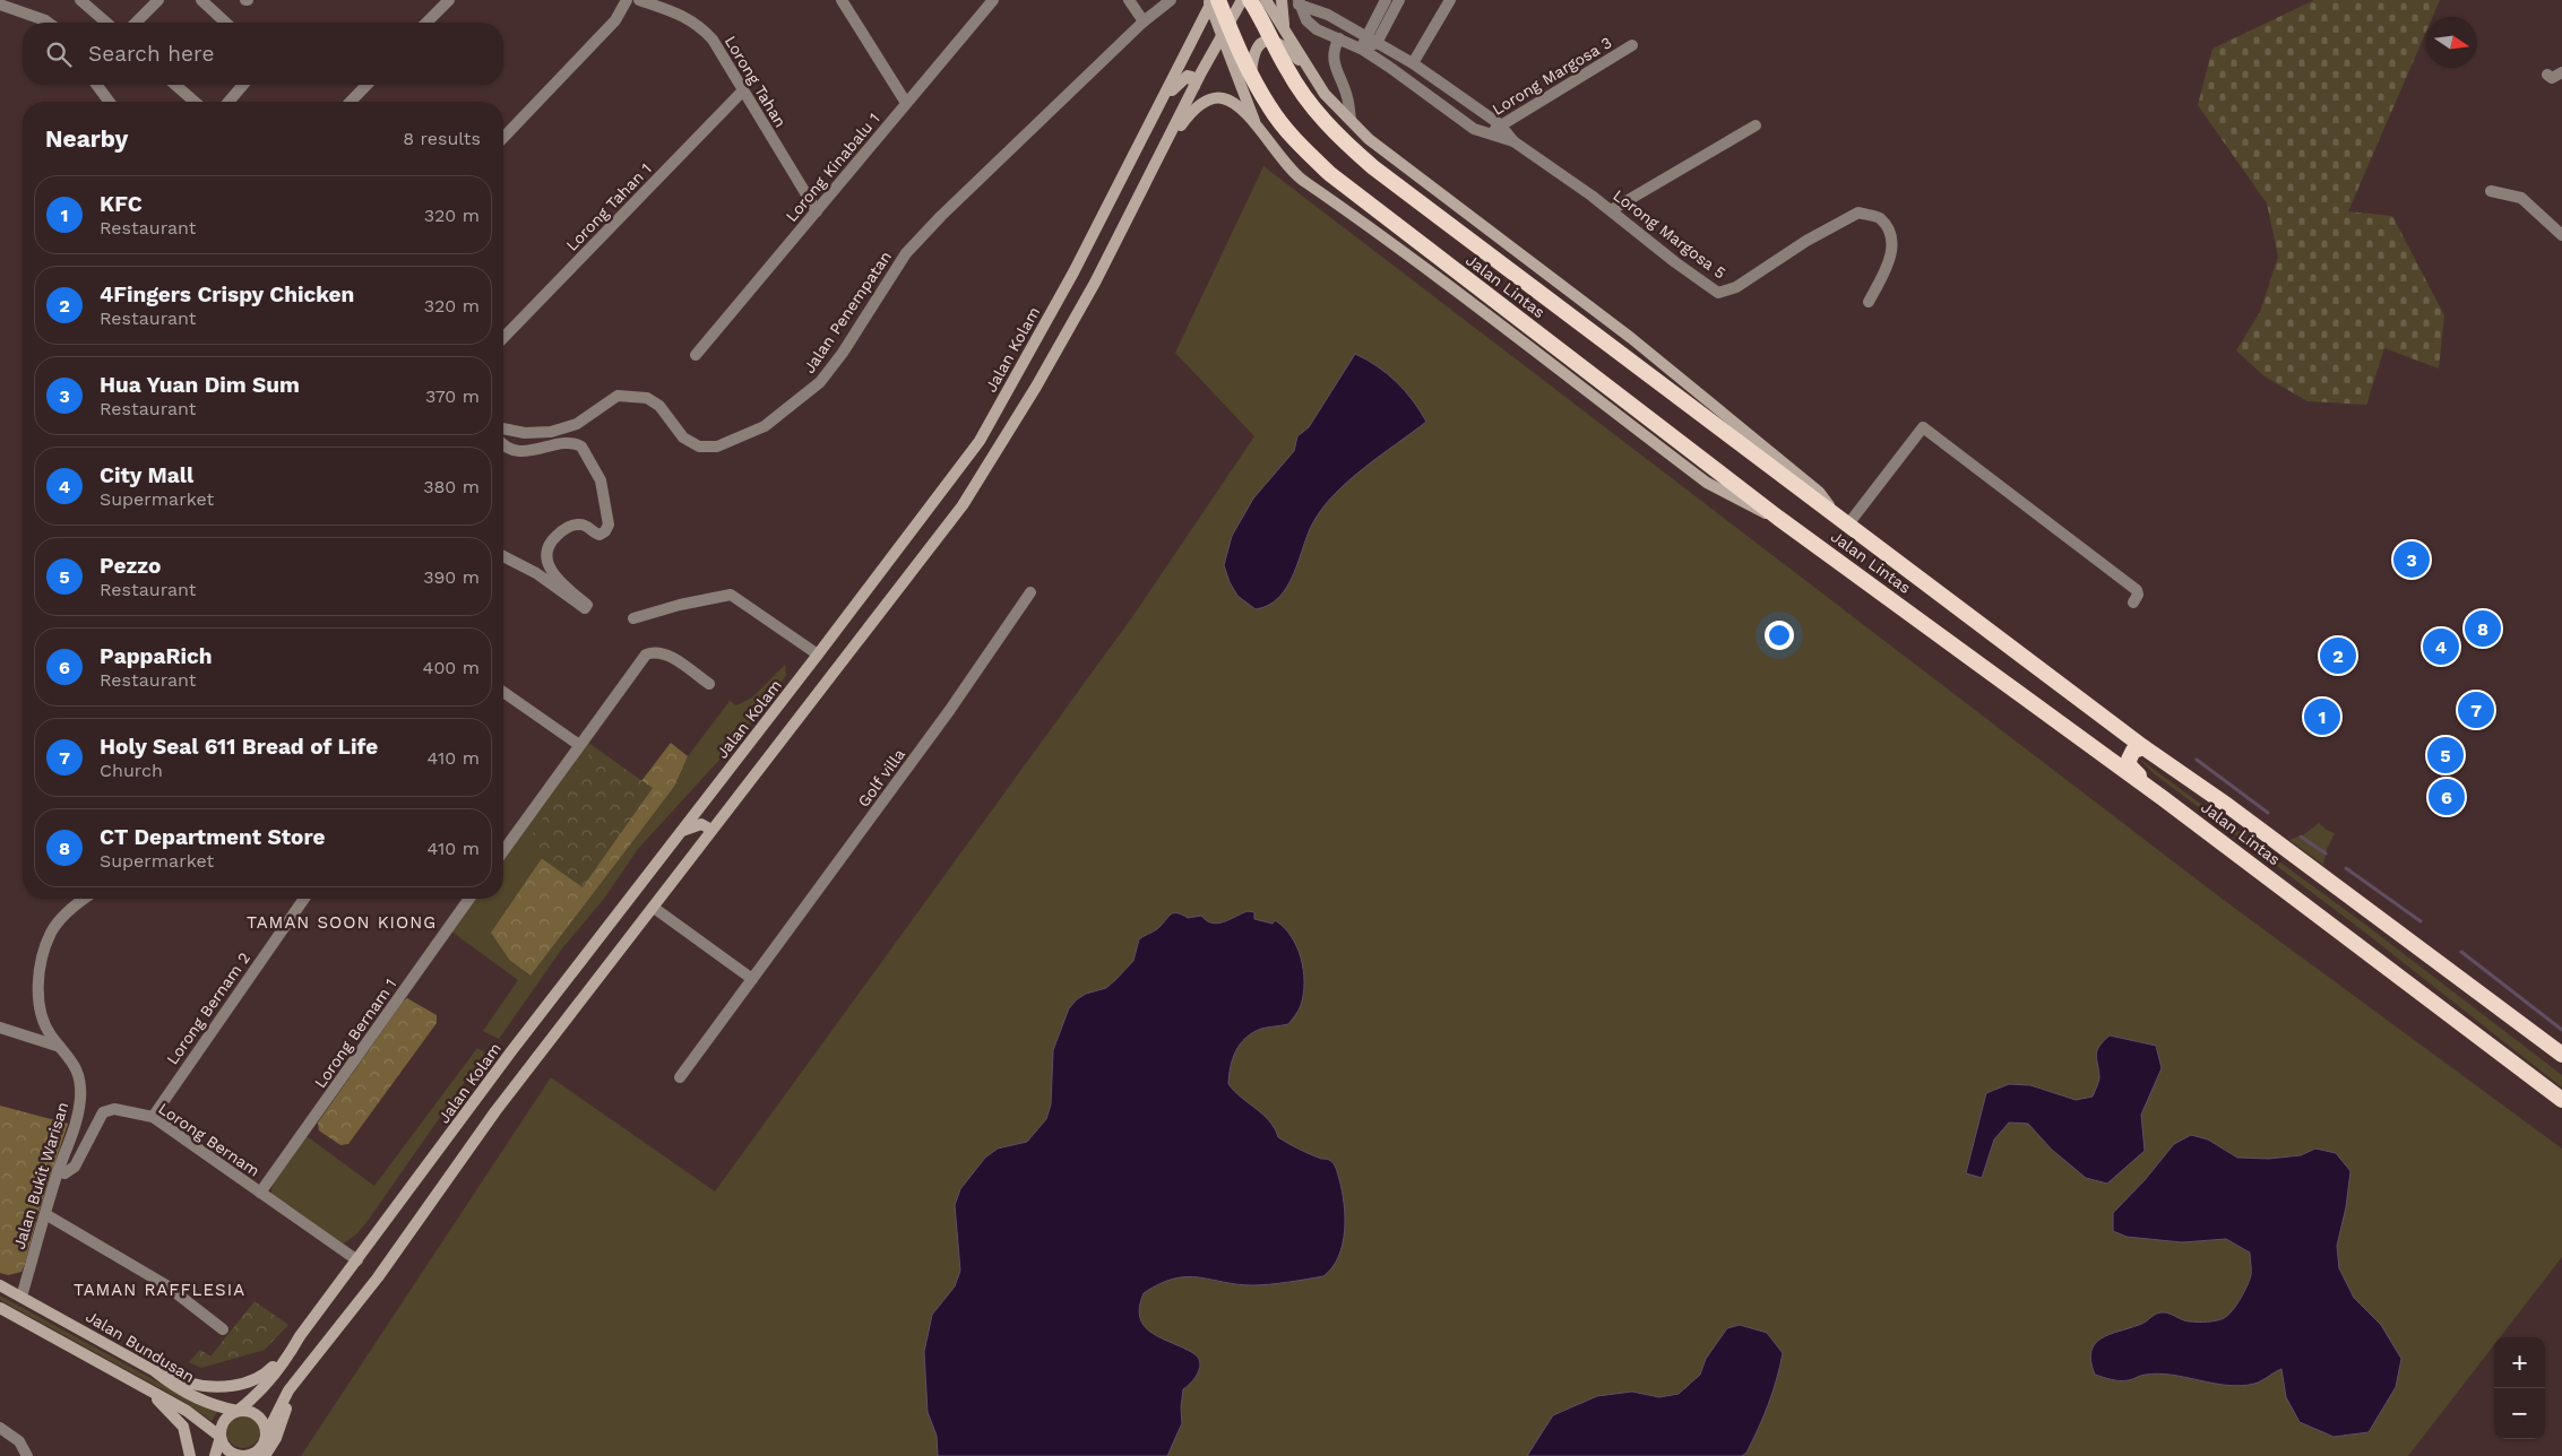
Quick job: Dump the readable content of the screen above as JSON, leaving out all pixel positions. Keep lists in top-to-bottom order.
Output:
{
  "streets": {
    "highway": ["Jalan Lintas"],
    "main road": ["Jalan Kolam", "Jalan Bundusan"],
    "street": [
      "Lorong Margosa 3",
      "Lorong Tahan",
      "Lorong Kinabalu 1",
      "Lorong Tahan 1",
      "Lorong Margosa 5",
      "Jalan Penempatan",
      "Golf villa",
      "Lorong Bernam 2",
      "Lorong Bernam 1",
      "Lorong Bernam",
      "Jalan Bukit Warisan"
    ]
  },
  "crossings": [
    ["Lorong Margosa 3", "Lorong Margosa 5"],
    ["Lorong Tahan", "Lorong Kinabalu 1"],
    ["Lorong Tahan", "Lorong Tahan 1"],
    ["Jalan Lintas", "Jalan Kolam"],
    ["Jalan Kolam", "Lorong Bernam"],
    ["Jalan Kolam", "Jalan Bundusan"],
    ["Lorong Bernam 2", "Lorong Bernam"],
    ["Lorong Bernam 1", "Lorong Bernam"],
    ["Lorong Bernam", "Jalan Bukit Warisan"],
    ["Jalan Bukit Warisan", "Jalan Bundusan"]
  ],
  "districts": ["TAMAN SOON KIONG", "TAMAN RAFFLESIA"],
  "north": "right",
  "page": {
    "search": "Search here",
    "heading": ["Nearby", "8 results"],
    "list": [
      {
        "mark": "1",
        "name": "KFC",
        "note": "Restaurant",
        "value": "320 m"
      },
      {
        "mark": "2",
        "name": "4Fingers Crispy Chicken",
        "note": "Restaurant",
        "value": "320 m"
      },
      {
        "mark": "3",
        "name": "Hua Yuan Dim Sum",
        "note": "Restaurant",
        "value": "370 m"
      },
      {
        "mark": "4",
        "name": "City Mall",
        "note": "Supermarket",
        "value": "380 m"
      },
      {
        "mark": "5",
        "name": "Pezzo",
        "note": "Restaurant",
        "value": "390 m"
      },
      {
        "mark": "6",
        "name": "PappaRich",
        "note": "Restaurant",
        "value": "400 m"
      },
      {
        "mark": "7",
        "name": "Holy Seal 611 Bread of Life",
        "note": "Church",
        "value": "410 m"
      },
      {
        "mark": "8",
        "name": "CT Department Store",
        "note": "Supermarket",
        "value": "410 m"
      }
    ],
    "pins": [
      "3",
      "8",
      "4",
      "2",
      "7",
      "1",
      "5",
      "6"
    ],
    "map_buttons": ["+", "−"]
  }
}
